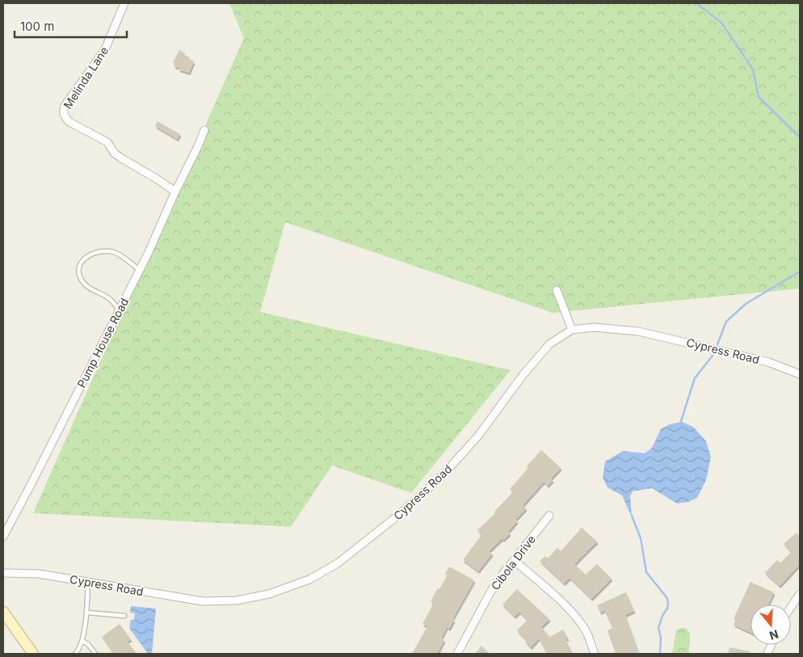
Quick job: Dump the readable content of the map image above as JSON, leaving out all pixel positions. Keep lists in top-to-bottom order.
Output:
{
  "streets": {
    "street": [
      "Melinda Lane",
      "Pump House Road",
      "Cypress Road",
      "Cibola Drive"
    ]
  },
  "crossings": [
    ["Melinda Lane", "Pump House Road"]
  ],
  "scale_bar": "100 m",
  "north": "bottom"
}
